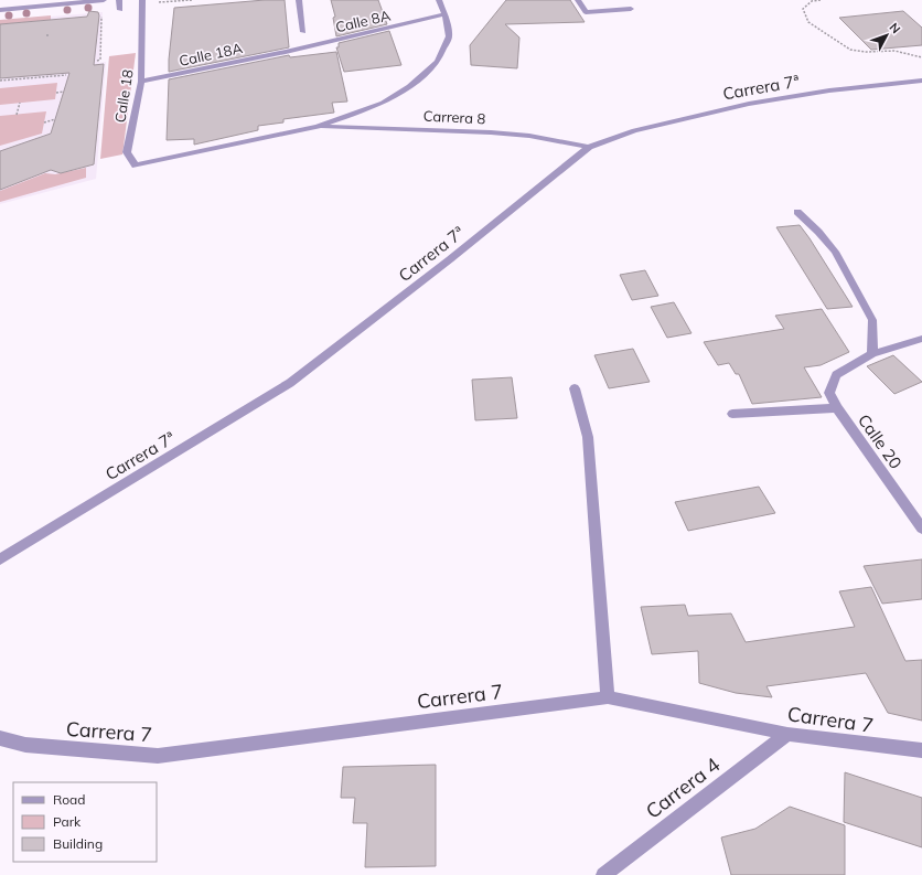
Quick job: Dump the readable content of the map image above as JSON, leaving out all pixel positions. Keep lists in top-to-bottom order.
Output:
{
  "streets": {
    "street": [
      "Calle 8A",
      "Calle 18A",
      "Carrera 7ª",
      "Calle 18",
      "Carrera 8",
      "Calle 20",
      "Carrera 7",
      "Carrera 4"
    ]
  },
  "crossings": [
    ["Calle 8A", "Calle 18A"],
    ["Calle 8A", "Carrera 8"],
    ["Calle 18A", "Calle 18"],
    ["Carrera 7ª", "Carrera 8"],
    ["Calle 18", "Carrera 8"],
    ["Carrera 7", "Carrera 4"]
  ],
  "legend": ["Road", "Park", "Building"],
  "north": "top right"
}
